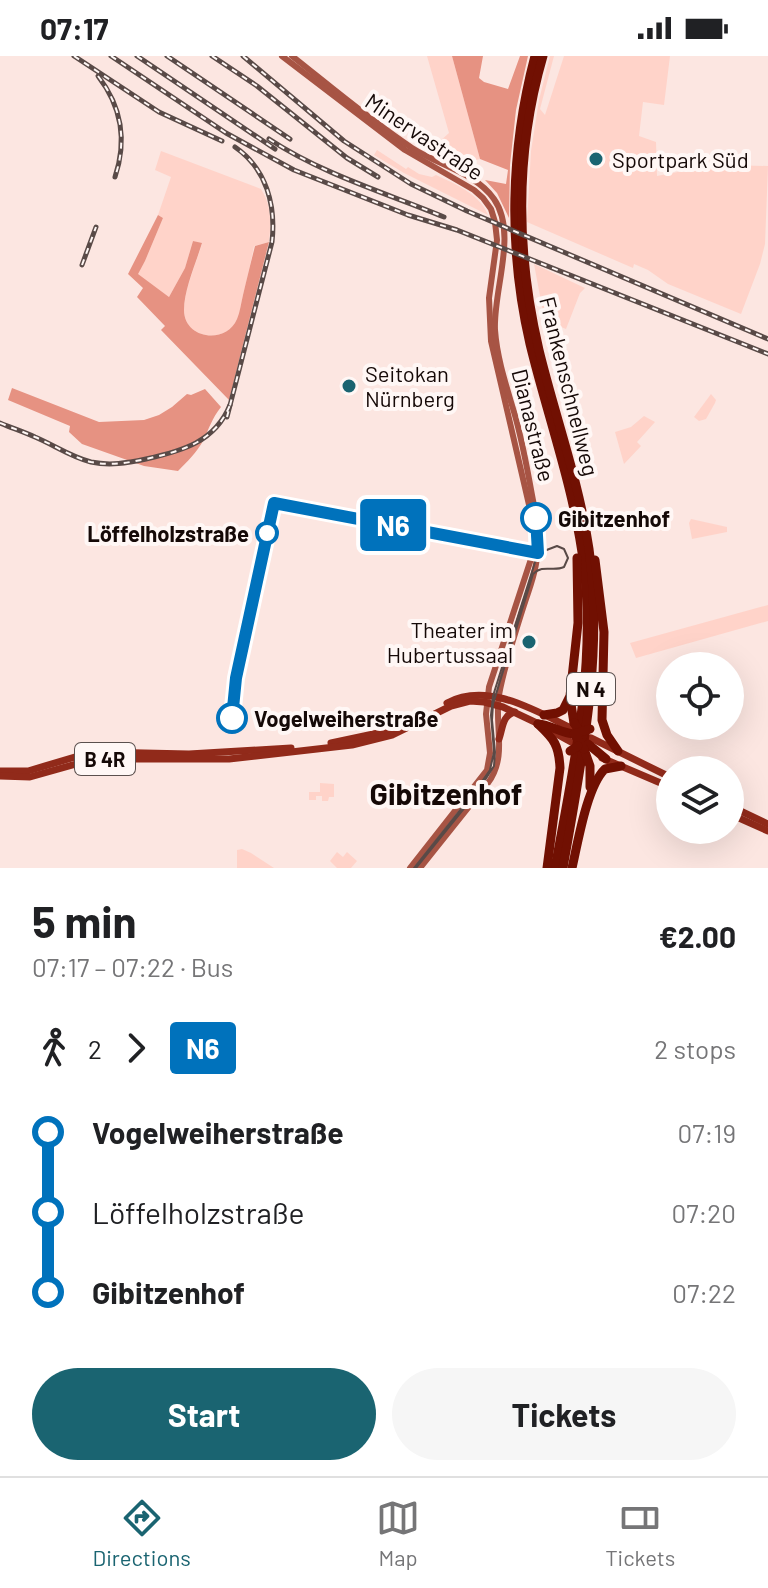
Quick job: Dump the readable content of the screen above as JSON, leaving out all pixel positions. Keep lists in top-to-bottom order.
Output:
{
  "streets": {
    "highway": ["Frankenschnellweg", "N 4"],
    "main road": ["Minervastraße", "Dianastraße", "B 4R"]
  },
  "crossings": [
    ["Minervastraße", "Dianastraße"],
    ["Dianastraße", "B 4R"]
  ],
  "districts": ["Gibitzenhof"],
  "places": [
    "Sportpark Süd",
    "Seitokan Nürnberg",
    "Gibitzenhof",
    "Löffelholzstraße",
    "Theater im Hubertussaal",
    "Vogelweiherstraße"
  ],
  "lines": ["bus line N6"],
  "page": {
    "status": "07:17",
    "on_map": "N6",
    "heading": ["5 min", "07:17 – 07:22 · Bus", "€2.00"],
    "legs": ["2", "N6", "2 stops"],
    "list": [
      {
        "name": "Vogelweiherstraße",
        "value": "07:19"
      },
      {
        "name": "Löffelholzstraße",
        "value": "07:20"
      },
      {
        "name": "Gibitzenhof",
        "value": "07:22"
      }
    ],
    "buttons": ["Start", "Tickets"],
    "tabs": ["Directions", "Map", "Tickets"]
  }
}
